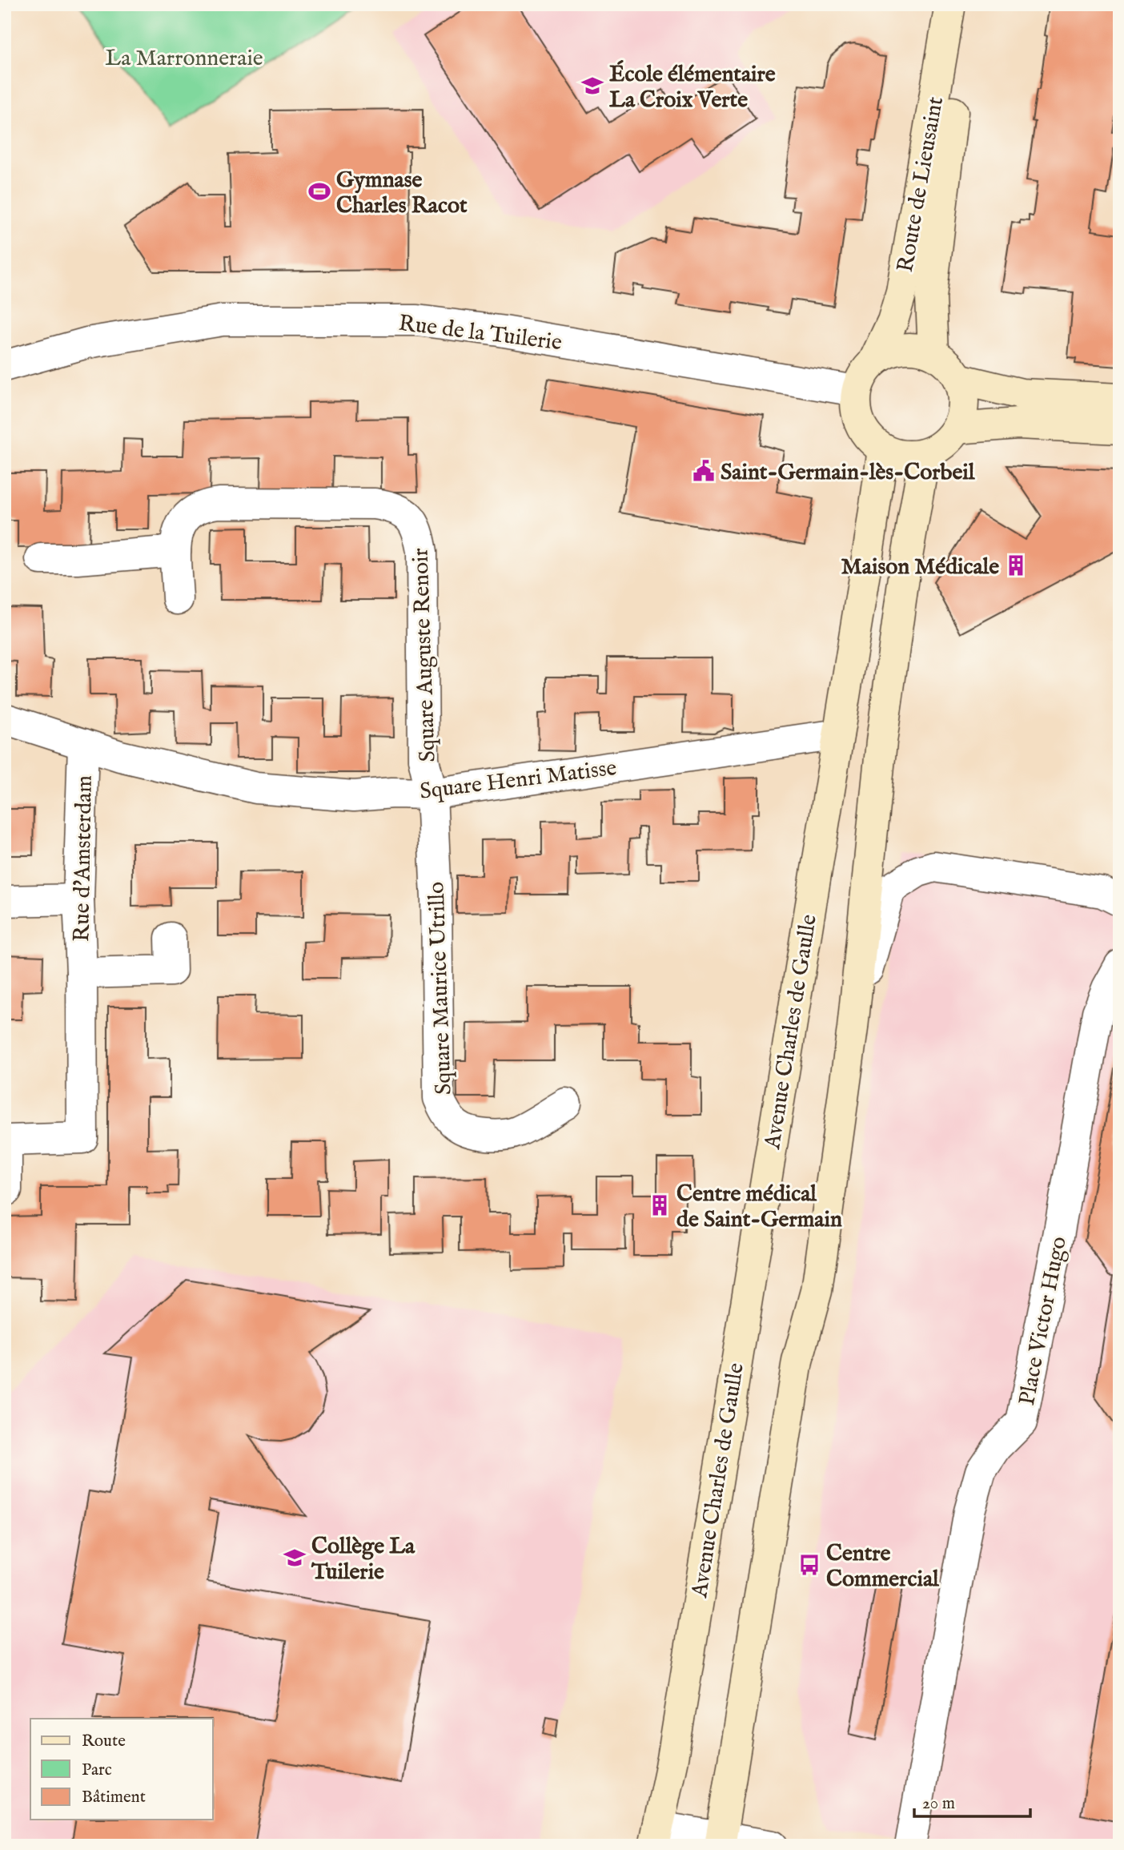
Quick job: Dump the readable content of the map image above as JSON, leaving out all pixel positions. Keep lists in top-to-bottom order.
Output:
{
  "streets": {
    "main road": ["Route de Lieusaint", "Avenue Charles de Gaulle"],
    "street": [
      "Rue de la Tuilerie",
      "Square Auguste Renoir",
      "Square Henri Matisse",
      "Rue d'Amsterdam",
      "Square Maurice Utrillo",
      "Place Victor Hugo"
    ]
  },
  "crossings": [
    ["Route de Lieusaint", "Rue de la Tuilerie"],
    ["Route de Lieusaint", "Avenue Charles de Gaulle"],
    ["Rue de la Tuilerie", "Avenue Charles de Gaulle"],
    ["Square Auguste Renoir", "Square Henri Matisse"],
    ["Square Auguste Renoir", "Square Maurice Utrillo"],
    ["Square Henri Matisse", "Rue d'Amsterdam"],
    ["Square Henri Matisse", "Square Maurice Utrillo"],
    ["Square Henri Matisse", "Avenue Charles de Gaulle"]
  ],
  "parks": ["La Marronneraie"],
  "places": {
    "school or university": ["École élémentaire La Croix Verte", "Collège La Tuilerie"],
    "sports": ["Gymnase Charles Racot"],
    "public building": ["Saint-Germain-lès-Corbeil"],
    "building": ["Maison Médicale", "Centre médical de Saint-Germain"],
    "bus stop": ["Centre Commercial"]
  },
  "legend": ["Route", "Parc", "Bâtiment"],
  "scale_bar": "20 m"
}
